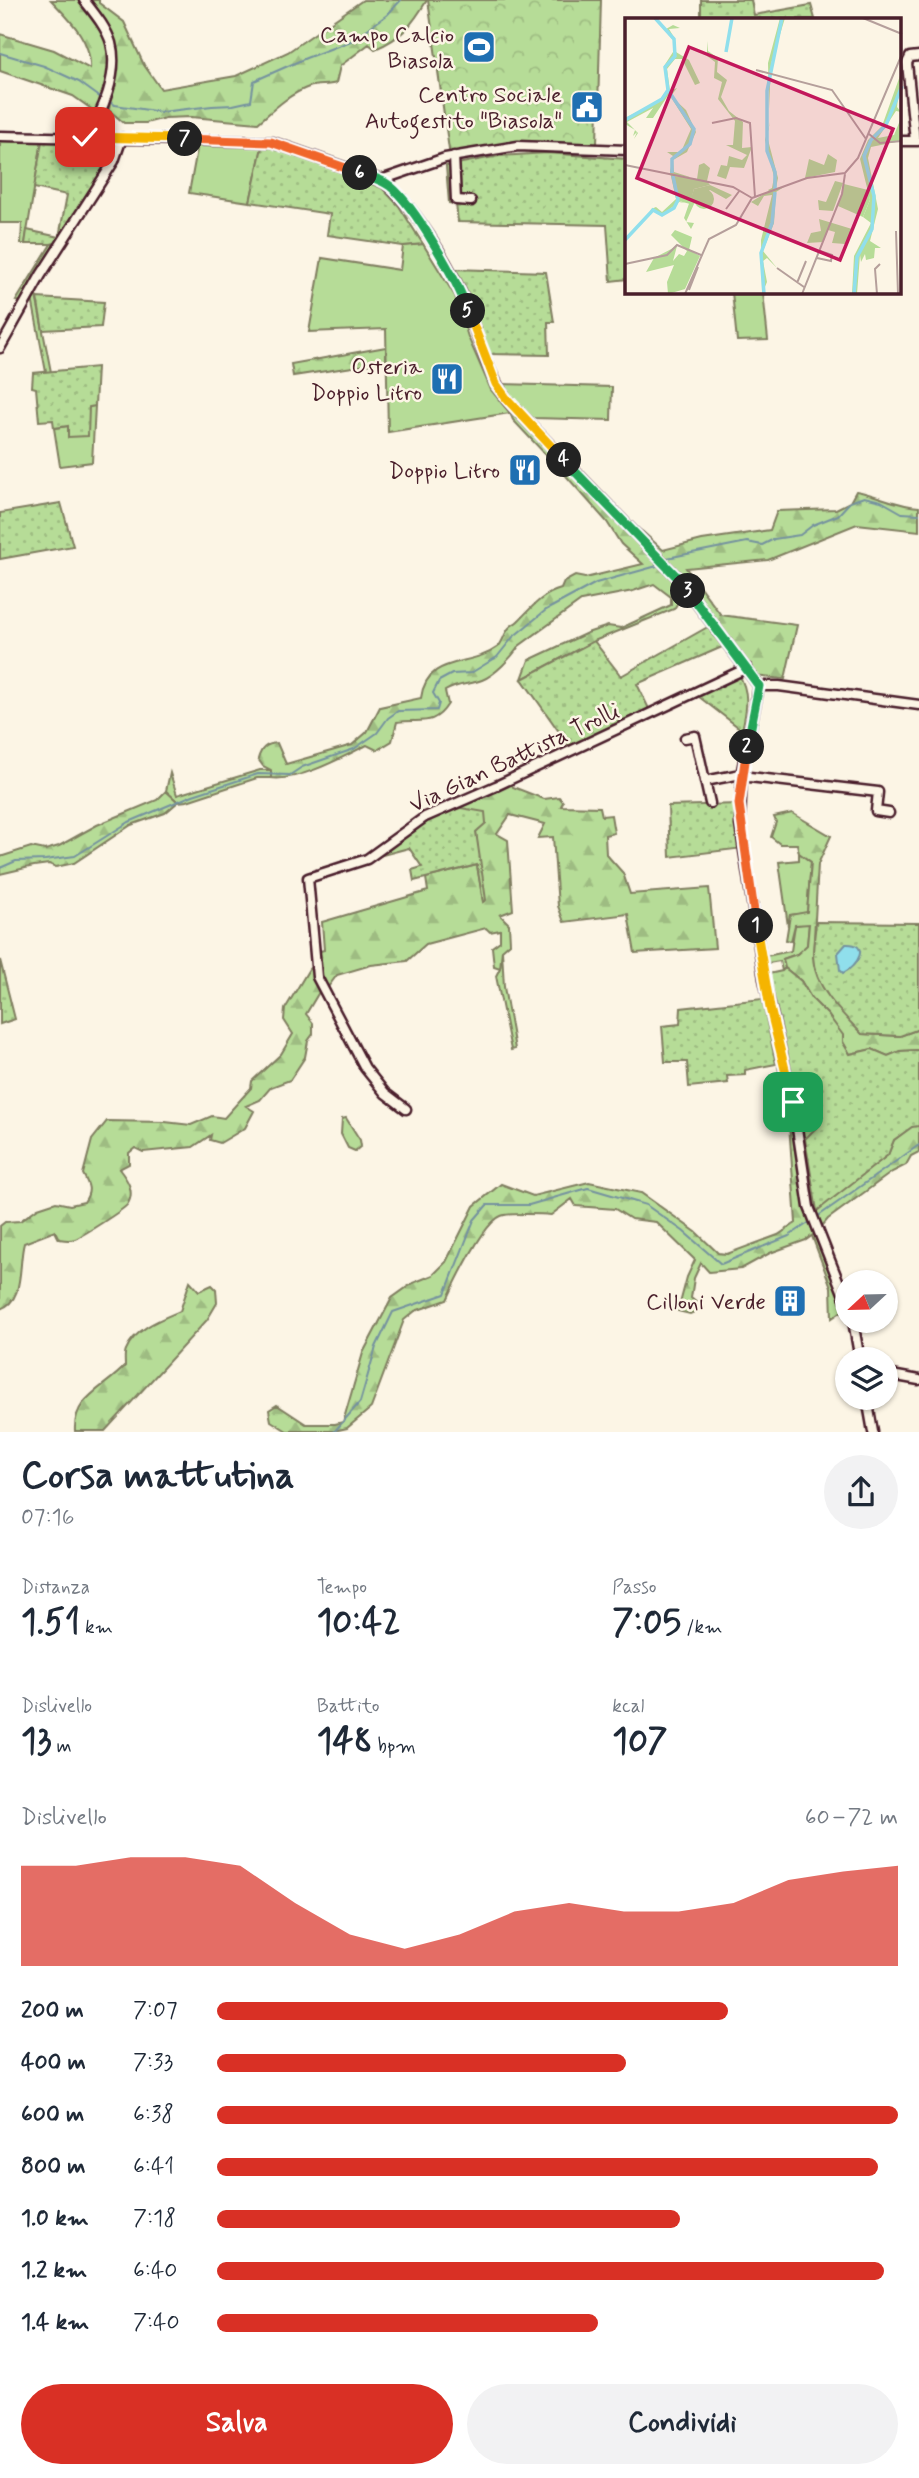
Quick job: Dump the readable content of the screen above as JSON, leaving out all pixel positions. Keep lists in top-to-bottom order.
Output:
{
  "streets": {
    "street": ["Via Gian Battista Trolli"]
  },
  "places": {
    "sports": ["Campo Calcio Biasola"],
    "public building": ["Centro Sociale Autogestito \"Biasola\""],
    "restaurant": ["Osteria Doppio Litro", "Doppio Litro"],
    "building": ["Cilloni Verde"]
  },
  "north": "left",
  "page": {
    "pins": [
      "7",
      "6",
      "5",
      "4",
      "3",
      "2",
      "1"
    ],
    "heading": ["Corsa mattutina", "07:16"],
    "stats": [
      ["Distanza", "1.51 km"],
      ["Tempo", "10:42"],
      ["Passo", "7:05 /km"],
      ["Dislivello", "13 m"],
      ["Battito", "148 bpm"],
      ["kcal", "107"]
    ],
    "chart": ["Dislivello", "60–72 m"],
    "list": [
      {
        "name": "200 m",
        "note": "7:07"
      },
      {
        "name": "400 m",
        "note": "7:33"
      },
      {
        "name": "600 m",
        "note": "6:38"
      },
      {
        "name": "800 m",
        "note": "6:41"
      },
      {
        "name": "1.0 km",
        "note": "7:18"
      },
      {
        "name": "1.2 km",
        "note": "6:40"
      },
      {
        "name": "1.4 km",
        "note": "7:40"
      }
    ],
    "buttons": ["Salva", "Condividi"]
  }
}
